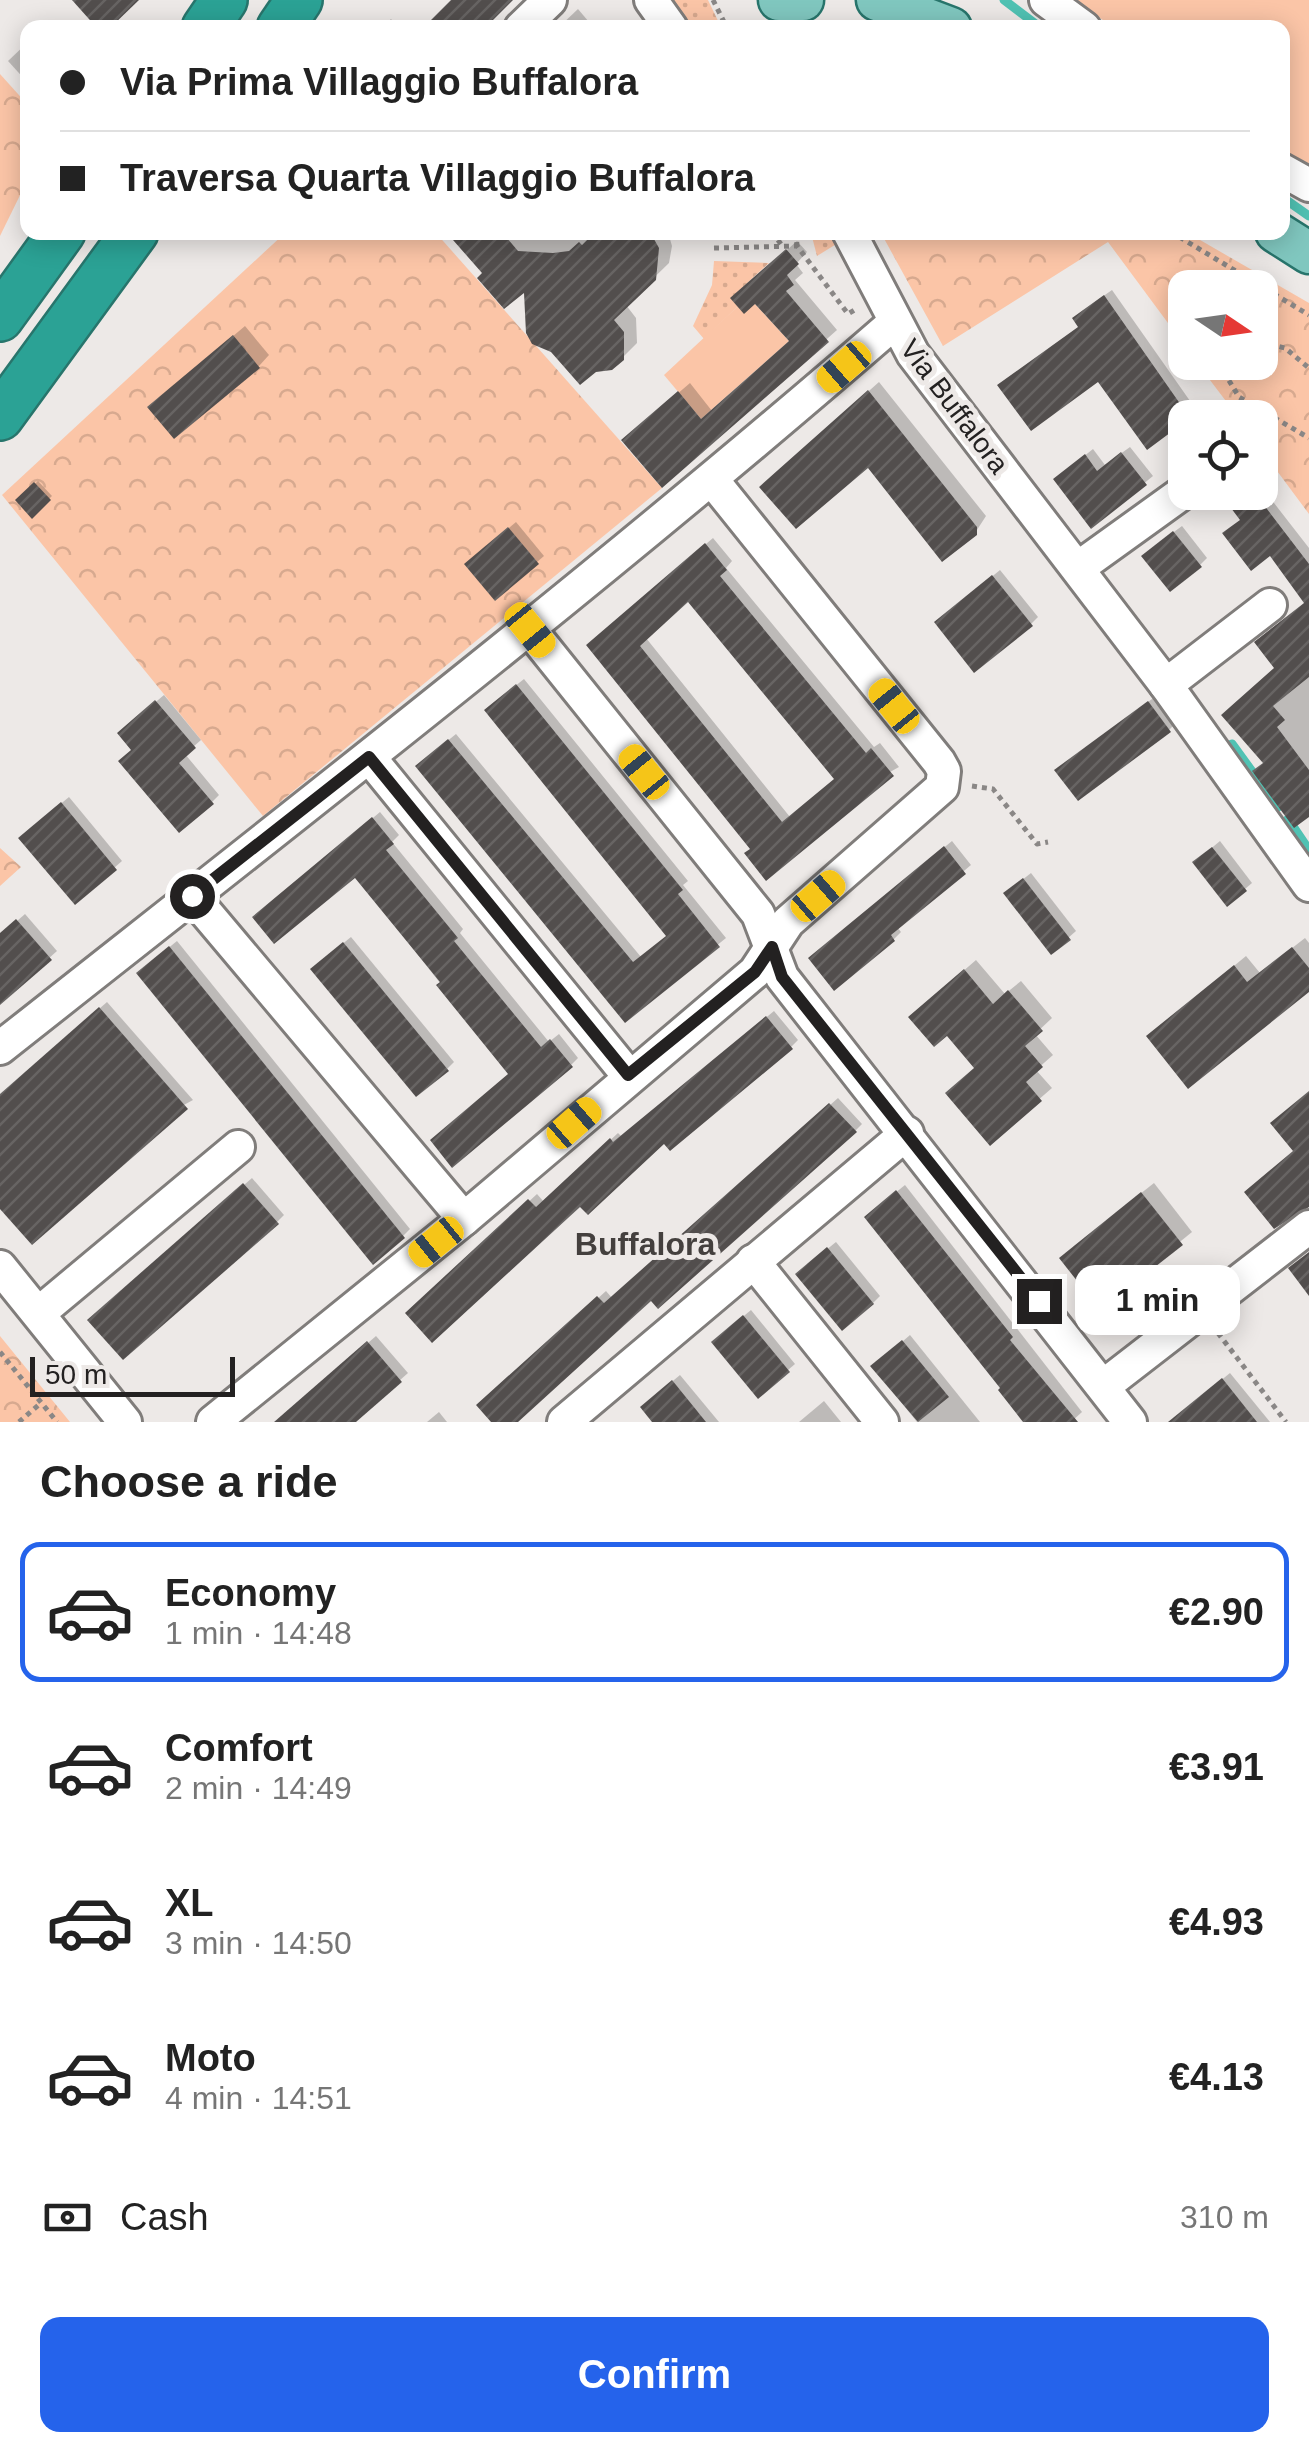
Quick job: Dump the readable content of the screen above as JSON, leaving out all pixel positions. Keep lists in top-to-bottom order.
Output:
{
  "streets": {
    "street": ["Via Buffalora"]
  },
  "districts": ["Buffalora"],
  "scale_bar": "50 m",
  "north": "right",
  "page": {
    "banner": ["Via Prima Villaggio Buffalora", "Traversa Quarta Villaggio Buffalora"],
    "bubble": "1 min",
    "scale": "50 m",
    "heading": "Choose a ride",
    "list": [
      {
        "name": "Economy",
        "note": "1 min · 14:48",
        "value": "€2.90"
      },
      {
        "name": "Comfort",
        "note": "2 min · 14:49",
        "value": "€3.91"
      },
      {
        "name": "XL",
        "note": "3 min · 14:50",
        "value": "€4.93"
      },
      {
        "name": "Moto",
        "note": "4 min · 14:51",
        "value": "€4.13"
      }
    ],
    "pay": ["Cash", "310 m"],
    "buttons": "Confirm"
  }
}
